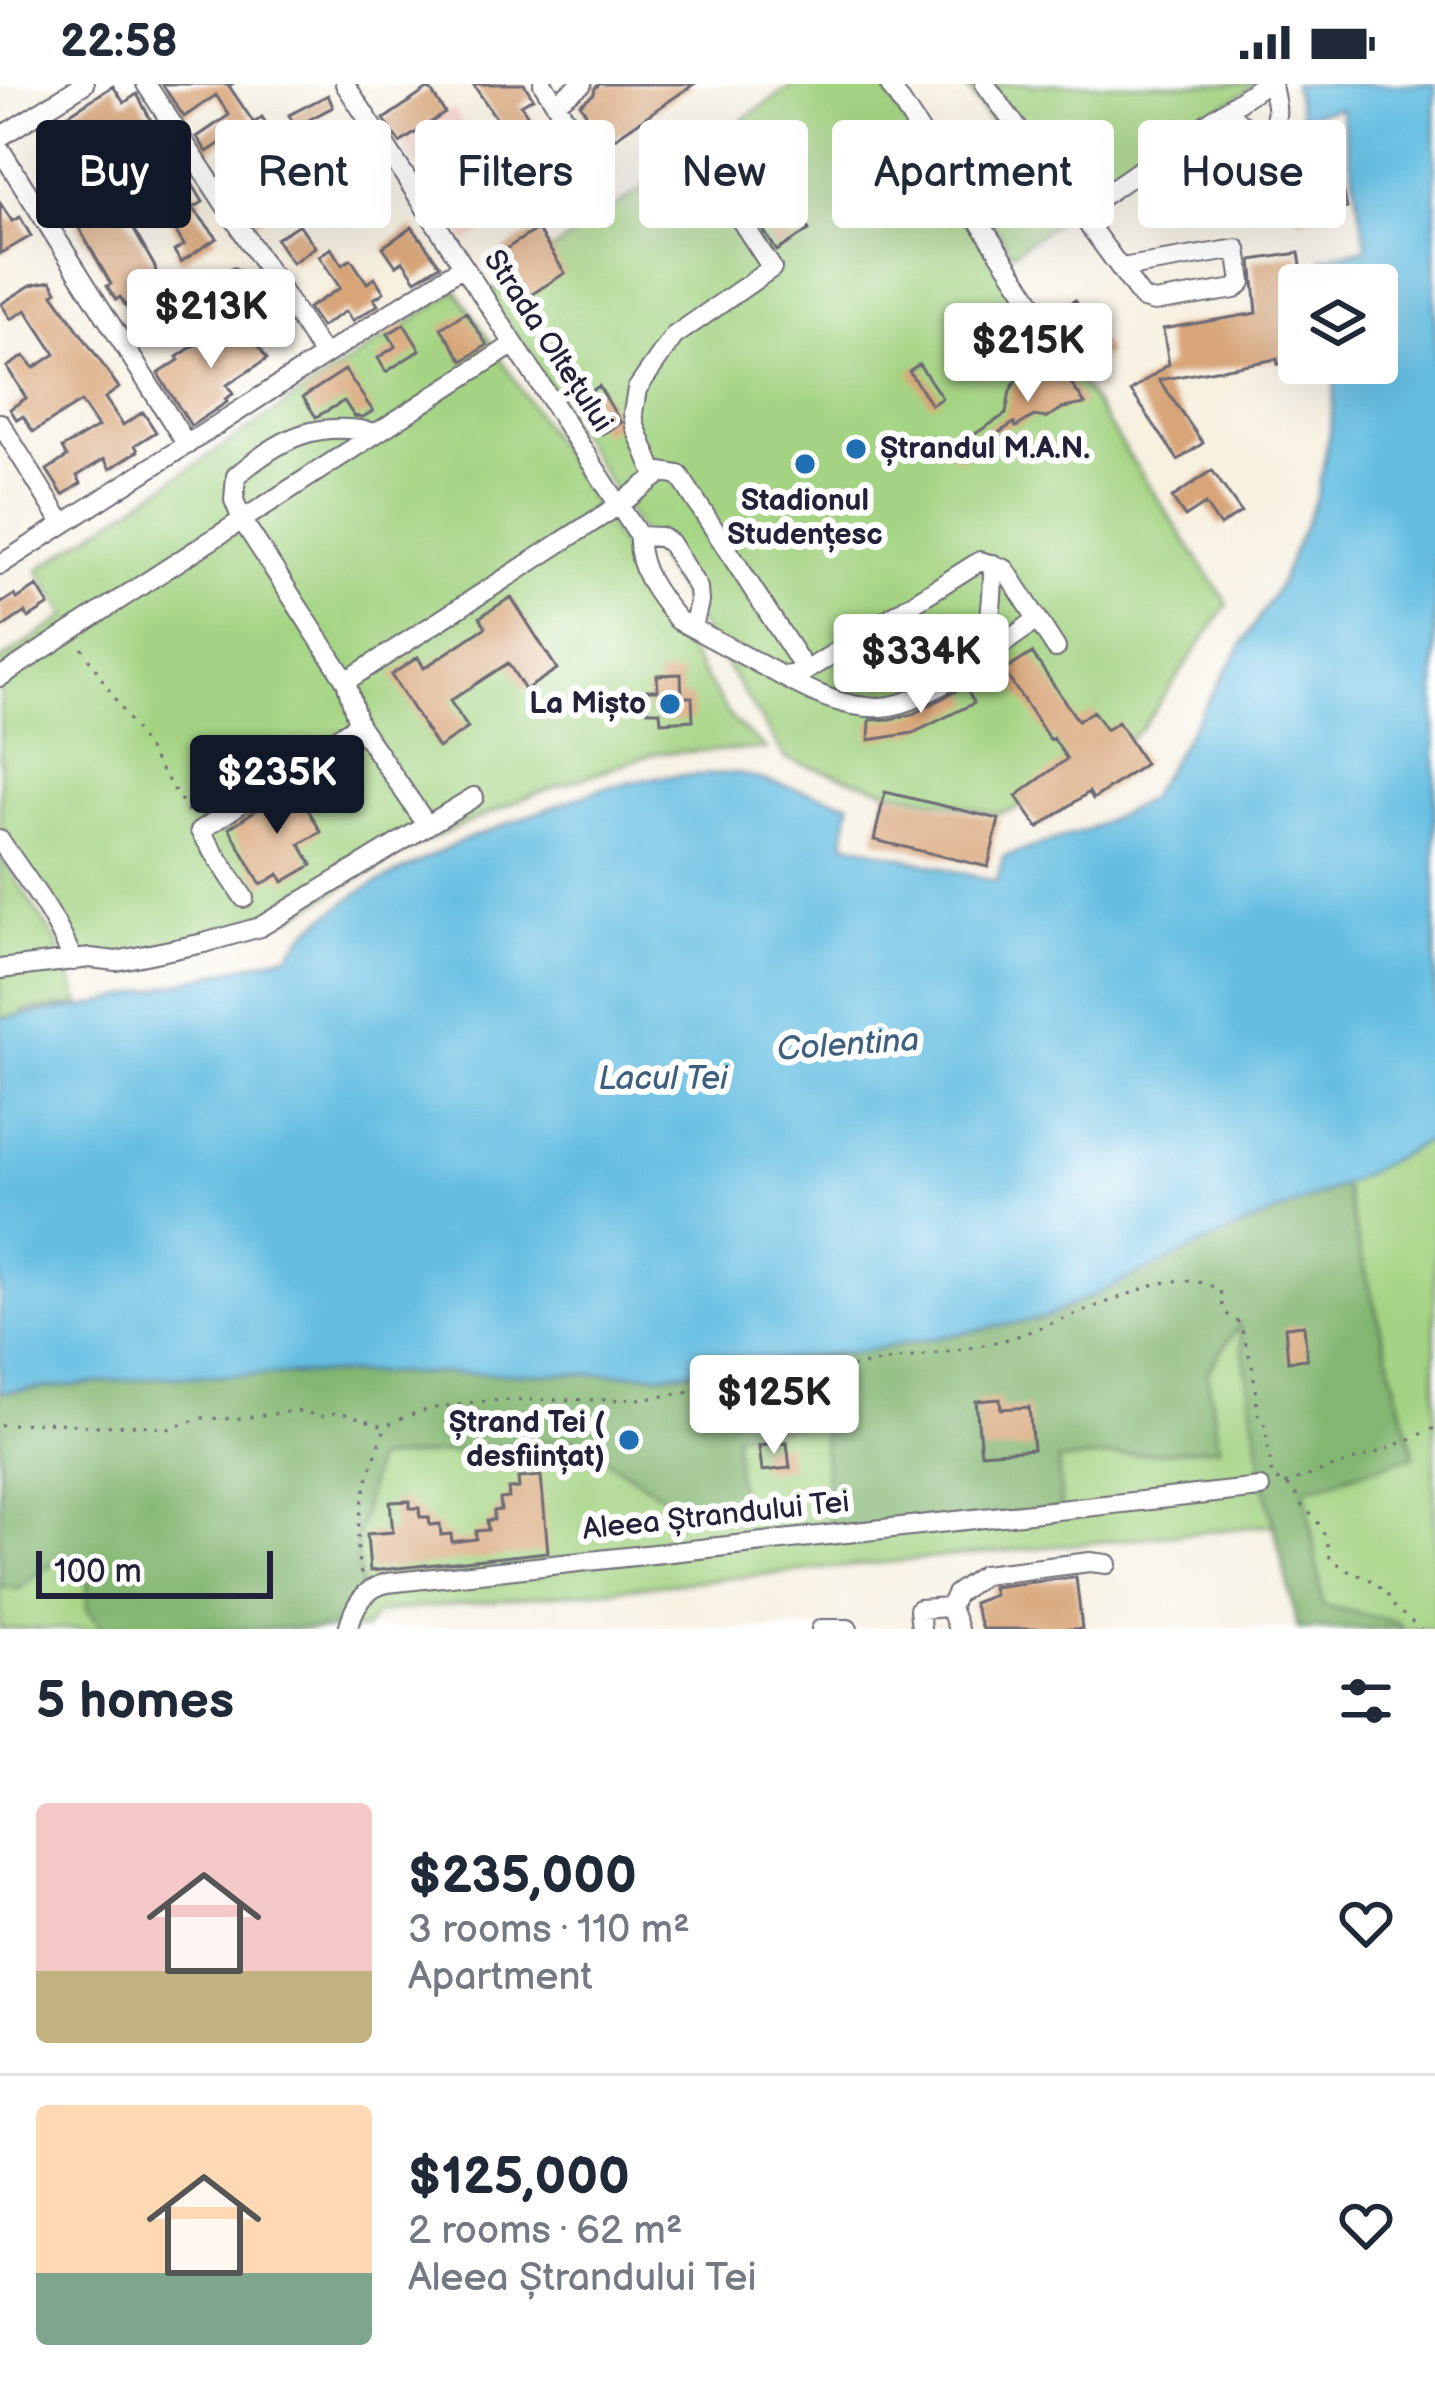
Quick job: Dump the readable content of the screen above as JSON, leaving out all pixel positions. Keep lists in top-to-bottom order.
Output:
{
  "streets": {
    "street": ["Strada Oltețului", "Aleea Ștrandului Tei"]
  },
  "water": ["Colentina", "Lacul Tei"],
  "places": [
    "Ștrandul M.A.N.",
    "Stadionul Studențesc",
    "La Mișto",
    "Ștrand Tei ( desființat)"
  ],
  "scale_bar": "100 m",
  "page": {
    "status": "22:58",
    "chip": [
      "Buy",
      "Rent",
      "Filters",
      "New",
      "Apartment",
      "House"
    ],
    "price": [
      "$213K",
      "$215K",
      "$334K",
      "$235K",
      "$125K"
    ],
    "scale": "100 m",
    "heading": "5 homes",
    "list": [
      {
        "name": "$235,000",
        "note": "3 rooms · 110 m² · Apartment"
      },
      {
        "name": "$125,000",
        "note": "2 rooms · 62 m² · Aleea Ștrandului Tei"
      }
    ]
  }
}
